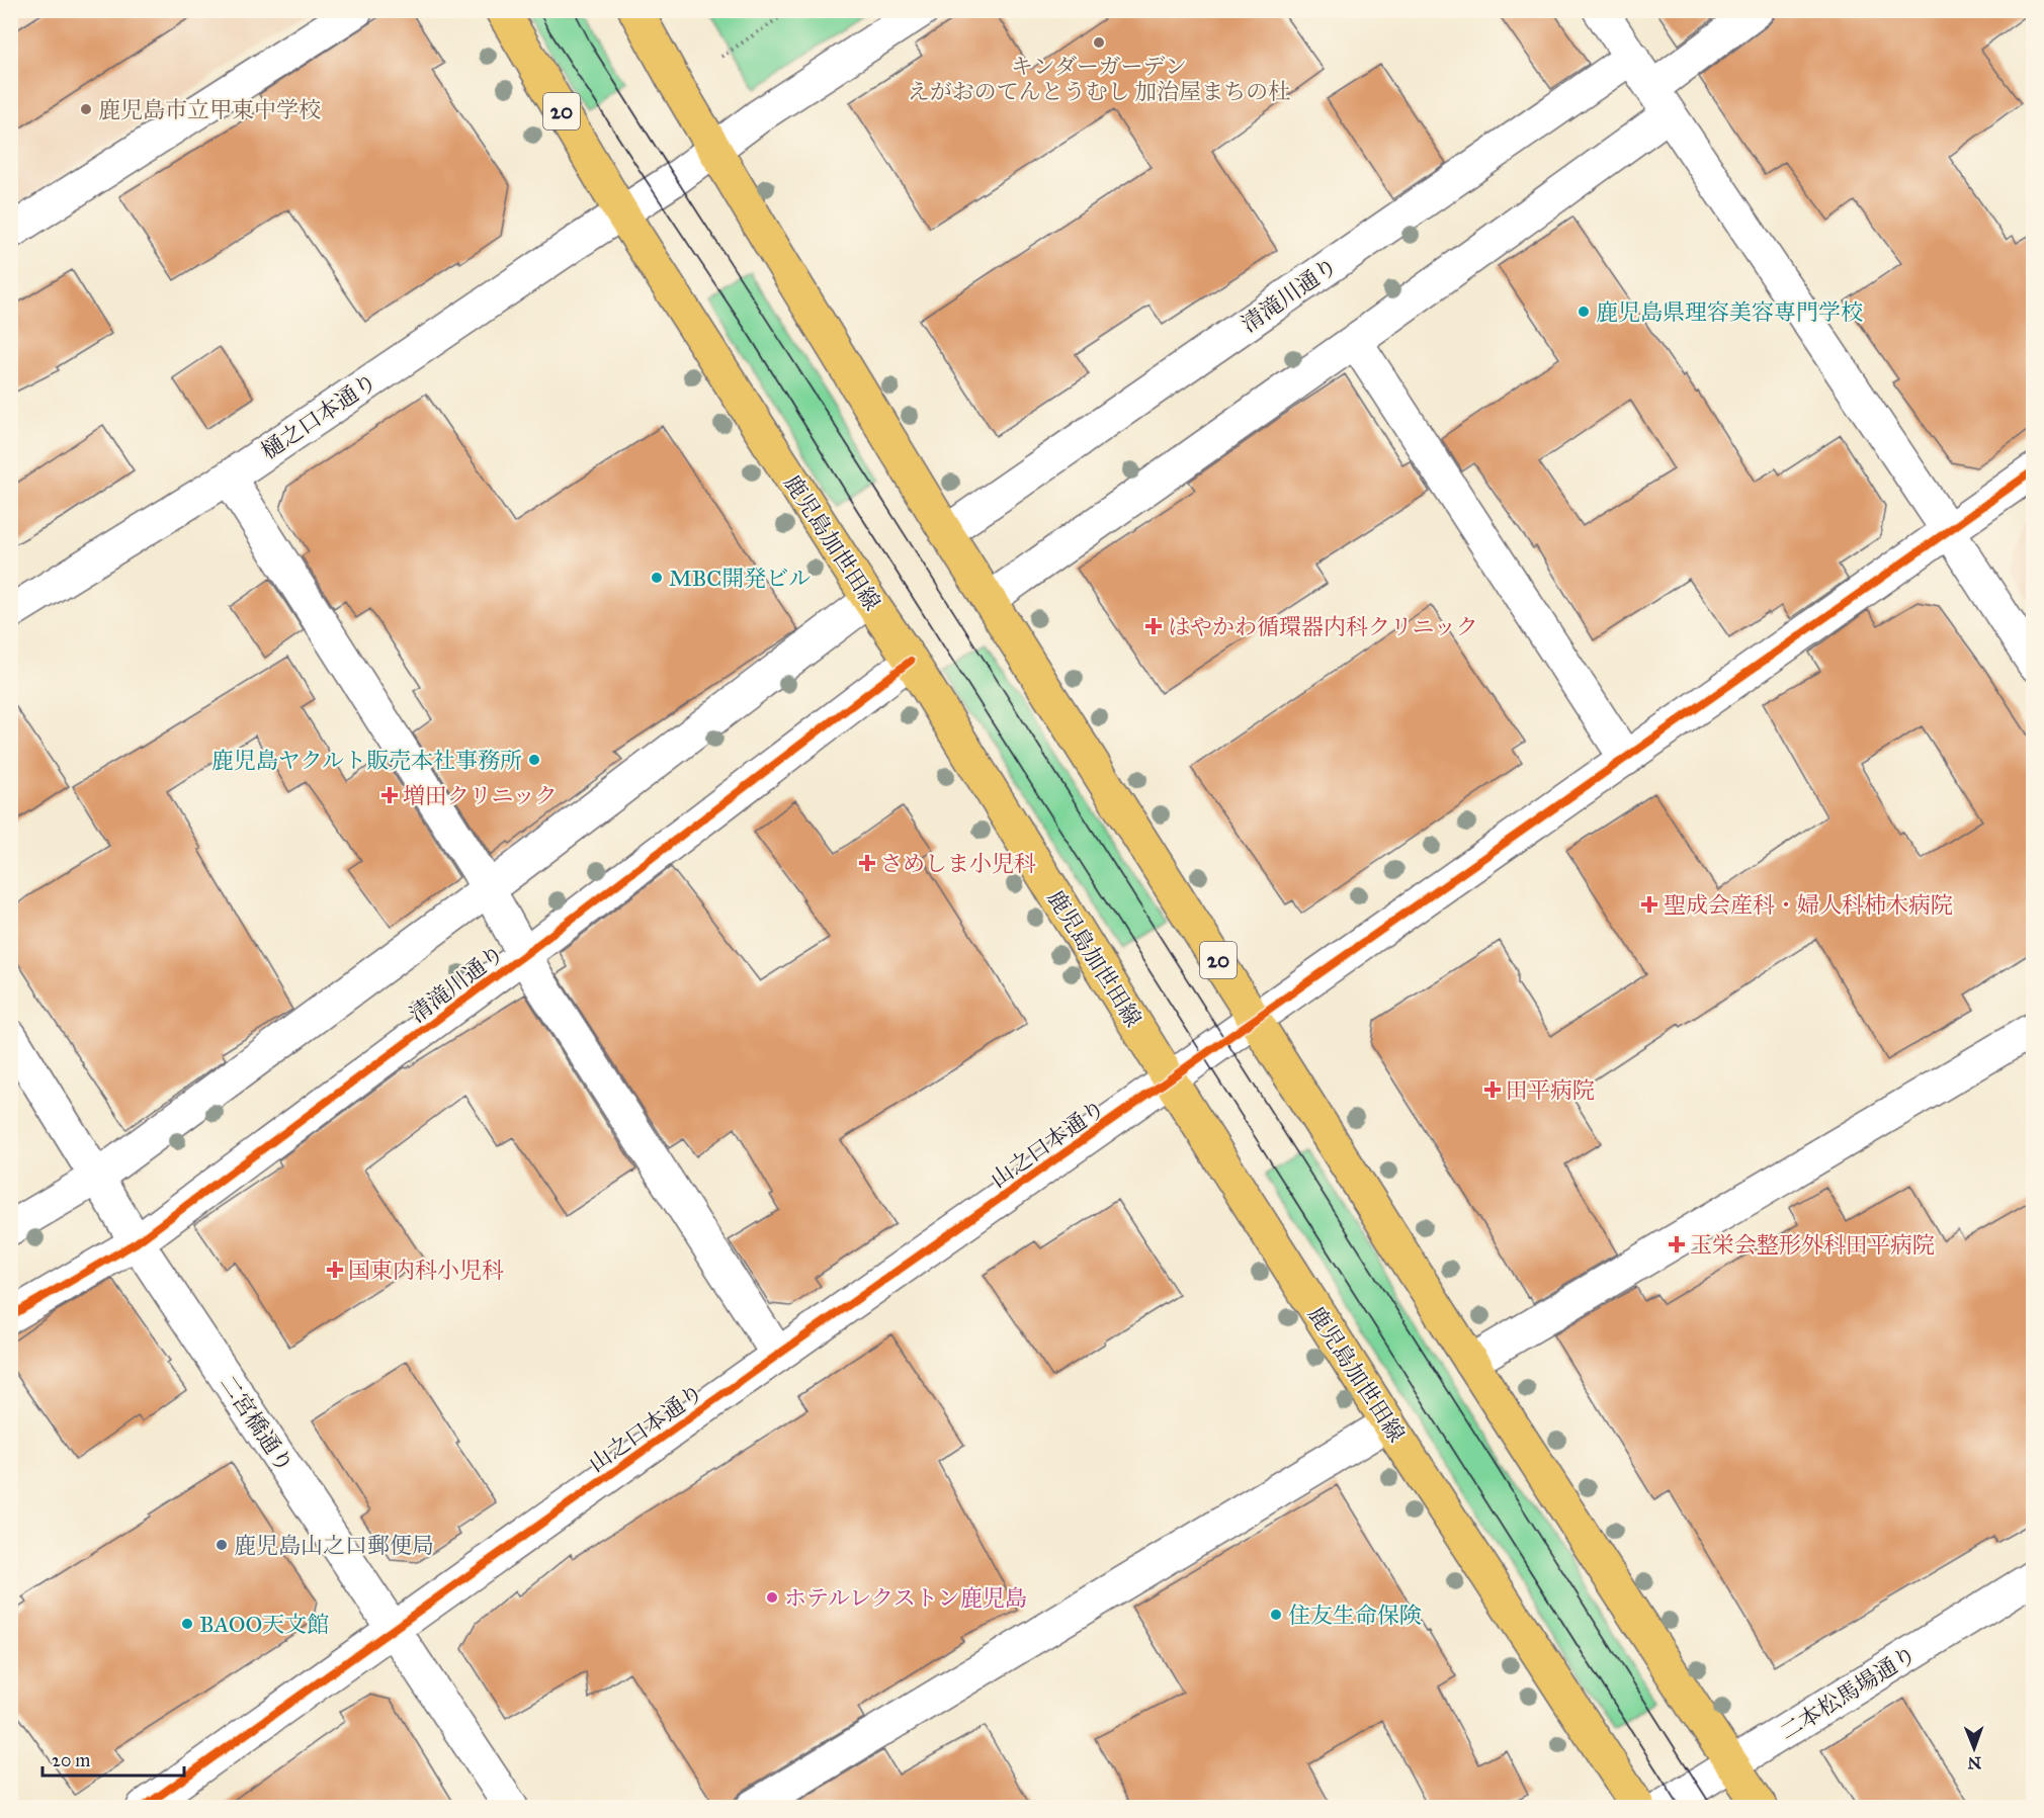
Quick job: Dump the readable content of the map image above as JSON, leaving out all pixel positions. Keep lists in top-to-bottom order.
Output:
{
  "streets": {
    "main road": ["20", "鹿児島加世田線"],
    "street": [
      "清滝川通り",
      "樋之口本通り",
      "山之口本通り",
      "二宮橋通り",
      "二本松馬場通り"
    ]
  },
  "crossings": [
    ["20", "清滝川通り"],
    ["20", "樋之口本通り"],
    ["20", "山之口本通り"],
    ["20", "二本松馬場通り"],
    ["清滝川通り", "鹿児島加世田線"],
    ["清滝川通り", "二宮橋通り"],
    ["樋之口本通り", "鹿児島加世田線"],
    ["鹿児島加世田線", "山之口本通り"],
    ["山之口本通り", "二宮橋通り"]
  ],
  "places": {
    "other": [
      "キンダーガーデン えがおのてんとうむし 加治屋まちの杜",
      "鹿児島市立甲東中学校",
      "鹿児島県理容美容専門学校",
      "MBC開発ビル",
      "鹿児島ヤクルト販売本社事務所",
      "鹿児島山之口郵便局",
      "ホテルレクストン鹿児島",
      "住友生命保険",
      "BAOO天文館"
    ],
    "health": [
      "はやかわ循環器内科クリニック",
      "増田クリニック",
      "さめしま小児科",
      "聖成会産科・婦人科柿木病院",
      "田平病院",
      "玉栄会整形外科田平病院",
      "国東内科小児科"
    ]
  },
  "scale_bar": "20 m",
  "north": "bottom"
}
